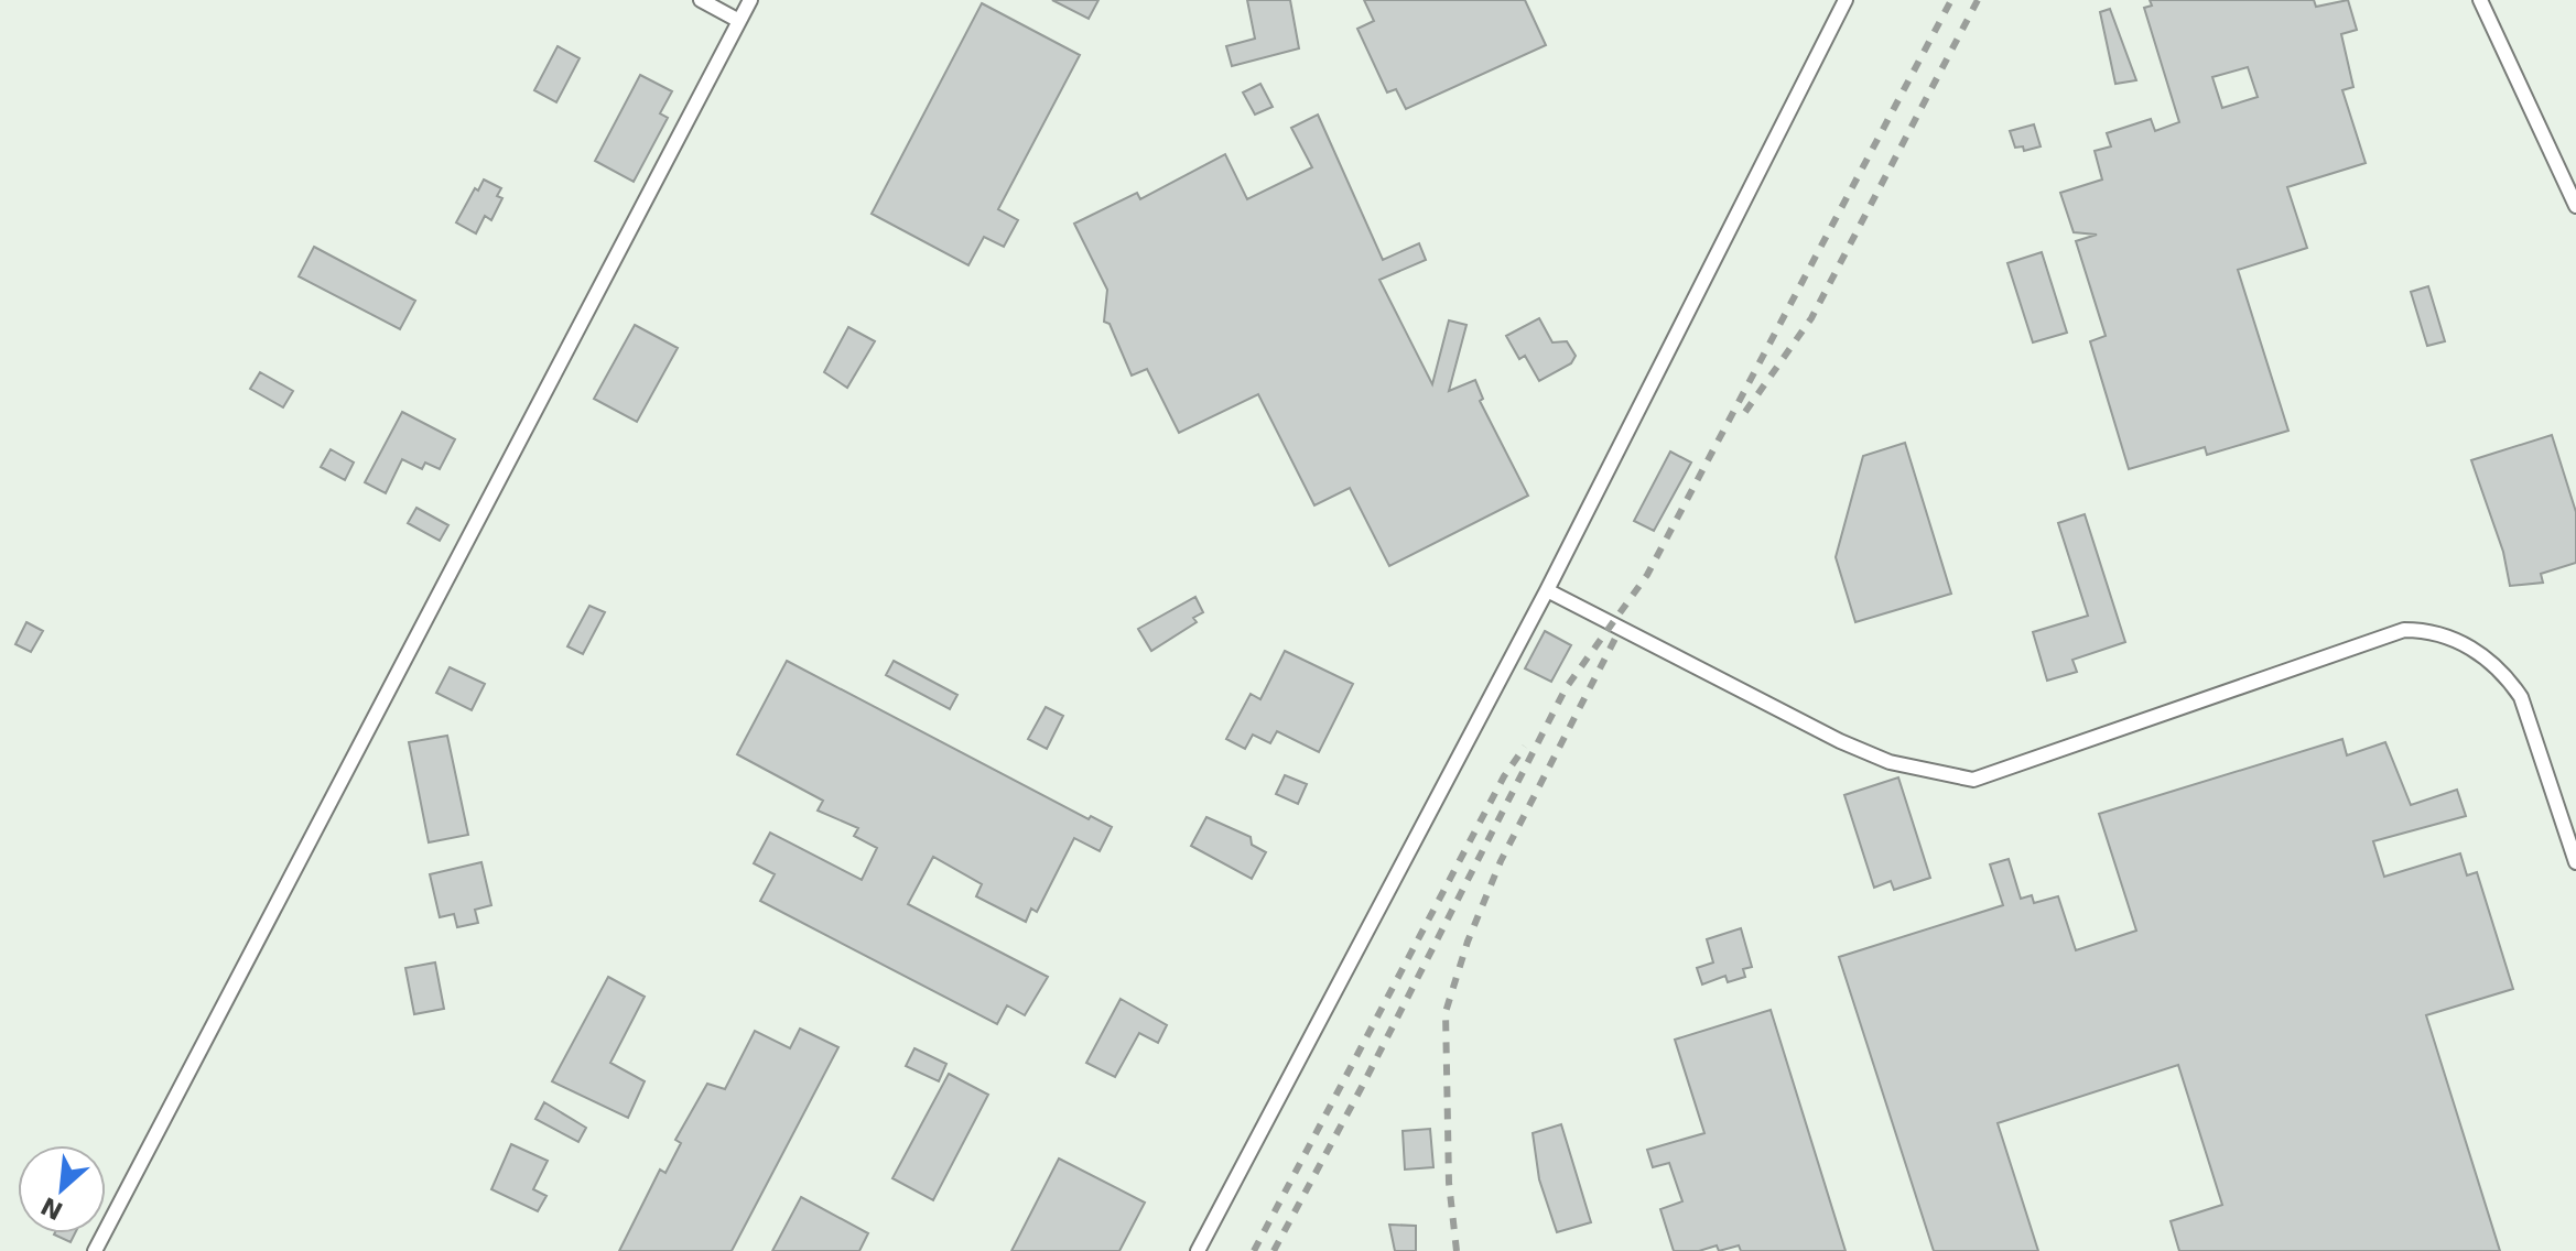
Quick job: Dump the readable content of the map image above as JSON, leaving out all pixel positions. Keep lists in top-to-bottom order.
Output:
{
  "north": "bottom left"
}
